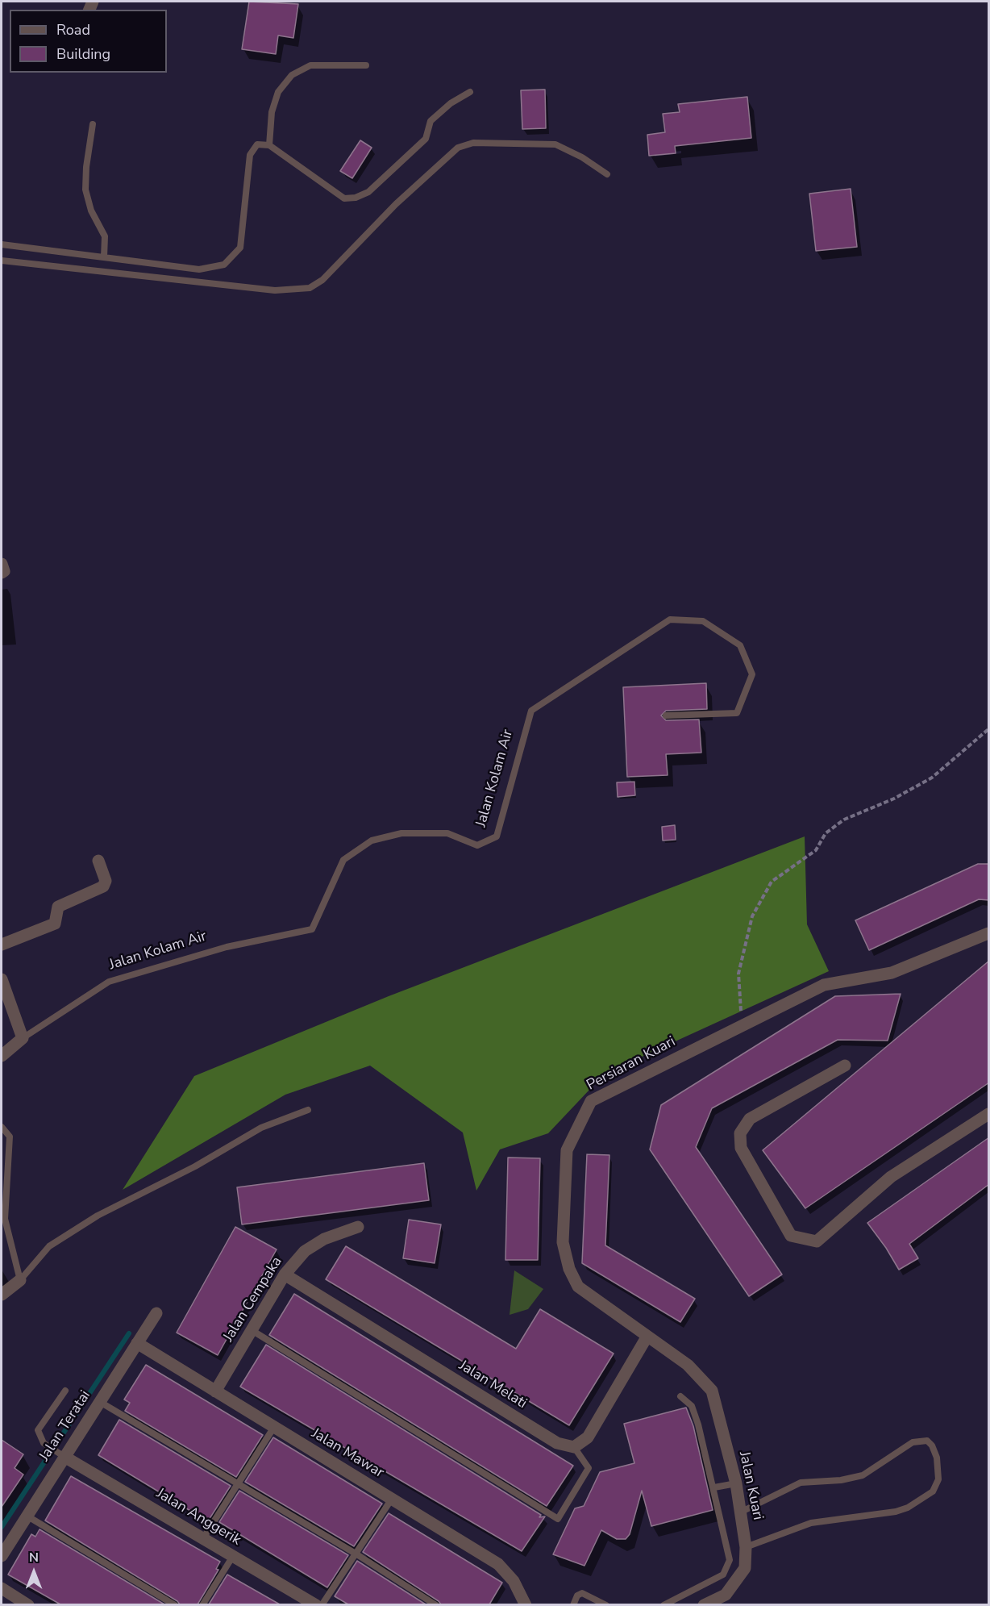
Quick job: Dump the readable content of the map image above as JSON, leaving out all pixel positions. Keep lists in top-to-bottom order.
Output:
{
  "streets": {
    "street": [
      "Jalan Kolam Air",
      "Persiaran Kuari",
      "Jalan Cempaka",
      "Jalan Melati",
      "Jalan Teratai",
      "Jalan Mawar",
      "Jalan Kuari",
      "Jalan Anggerik"
    ]
  },
  "crossings": [
    ["Persiaran Kuari", "Jalan Kuari"],
    ["Jalan Cempaka", "Jalan Melati"],
    ["Jalan Cempaka", "Jalan Mawar"],
    ["Jalan Teratai", "Jalan Mawar"],
    ["Jalan Teratai", "Jalan Anggerik"]
  ],
  "legend": ["Road", "Building"],
  "north": "top"
}
